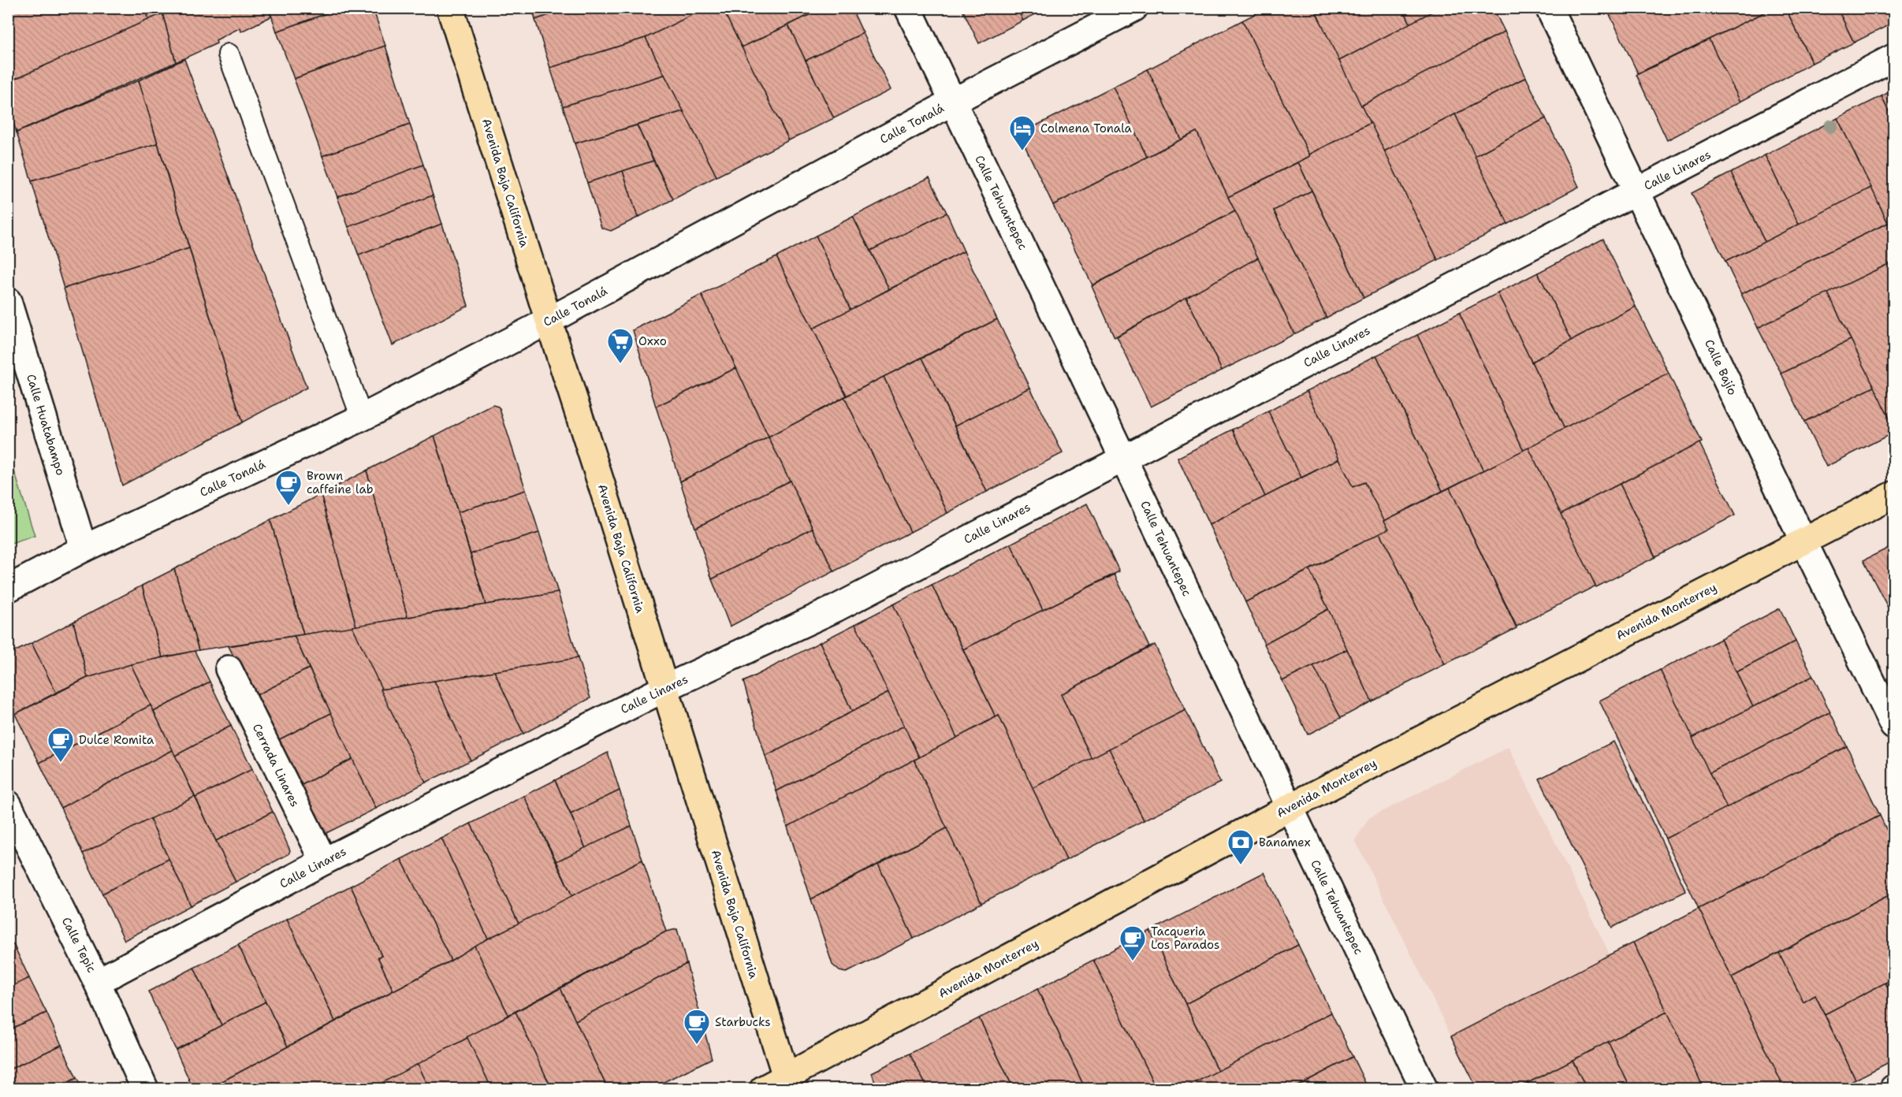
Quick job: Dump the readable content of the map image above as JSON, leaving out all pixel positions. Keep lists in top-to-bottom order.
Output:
{
  "streets": {
    "main road": ["Avenida Baja California", "Avenida Monterrey"],
    "street": [
      "Calle Tonalá",
      "Calle Linares",
      "Calle Tehuantepec",
      "Calle Bajío",
      "Calle Huatabampo",
      "Cerrada Linares",
      "Calle Tepic"
    ]
  },
  "crossings": [
    ["Calle Tonalá", "Avenida Baja California"],
    ["Calle Tonalá", "Calle Tehuantepec"],
    ["Calle Tonalá", "Calle Huatabampo"],
    ["Calle Linares", "Avenida Baja California"],
    ["Calle Linares", "Calle Tehuantepec"],
    ["Calle Linares", "Calle Bajío"],
    ["Calle Linares", "Cerrada Linares"],
    ["Calle Linares", "Calle Tepic"],
    ["Avenida Baja California", "Avenida Monterrey"],
    ["Calle Tehuantepec", "Avenida Monterrey"],
    ["Calle Bajío", "Avenida Monterrey"]
  ],
  "places": {
    "hotel": ["Colmena Tonala"],
    "supermarket": ["Oxxo"],
    "cafe": [
      "Brown caffeine lab",
      "Dulce Romita",
      "Tacqueria Los Parados",
      "Starbucks"
    ],
    "bank": ["Banamex"]
  }
}
